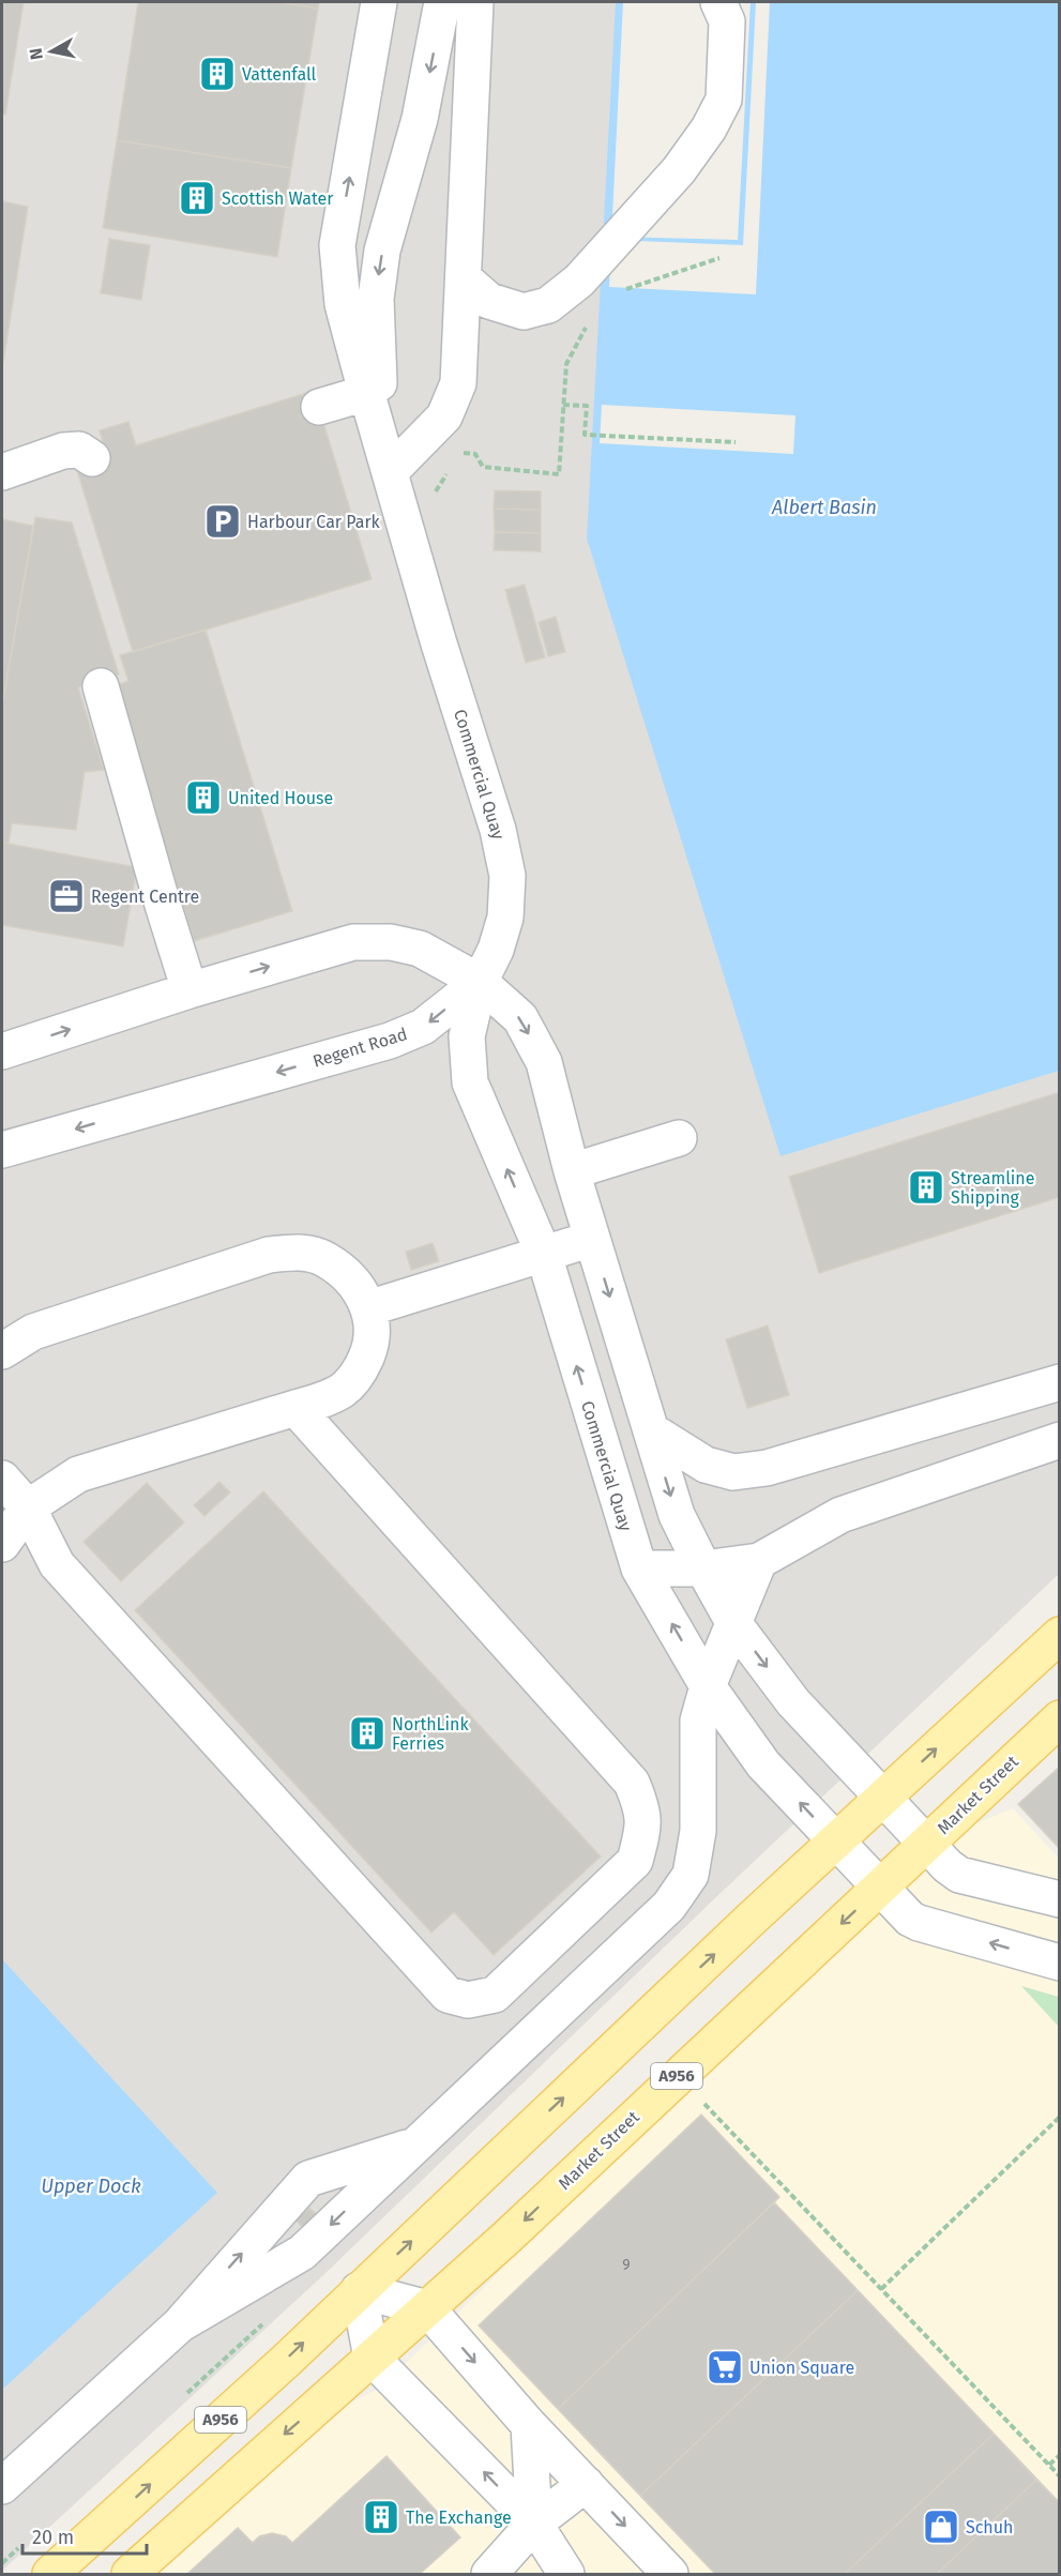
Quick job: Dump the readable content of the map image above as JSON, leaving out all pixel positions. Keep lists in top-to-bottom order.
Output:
{
  "streets": {
    "main road": ["Market Street", "A956"],
    "street": ["Commercial Quay", "Regent Road"]
  },
  "crossings": [
    ["Commercial Quay", "Regent Road"],
    ["Commercial Quay", "Market Street"],
    ["Commercial Quay", "A956"]
  ],
  "water": ["Albert Basin", "Upper Dock"],
  "places": {
    "building": [
      "Vattenfall",
      "Scottish Water",
      "United House",
      "Streamline Shipping",
      "NorthLink Ferries",
      "The Exchange"
    ],
    "parking": ["Harbour Car Park"],
    "office": ["Regent Centre"],
    "supermarket": ["Union Square"],
    "shop": ["Schuh"]
  },
  "house_numbers": ["9"],
  "scale_bar": "20 m",
  "north": "left"
}
